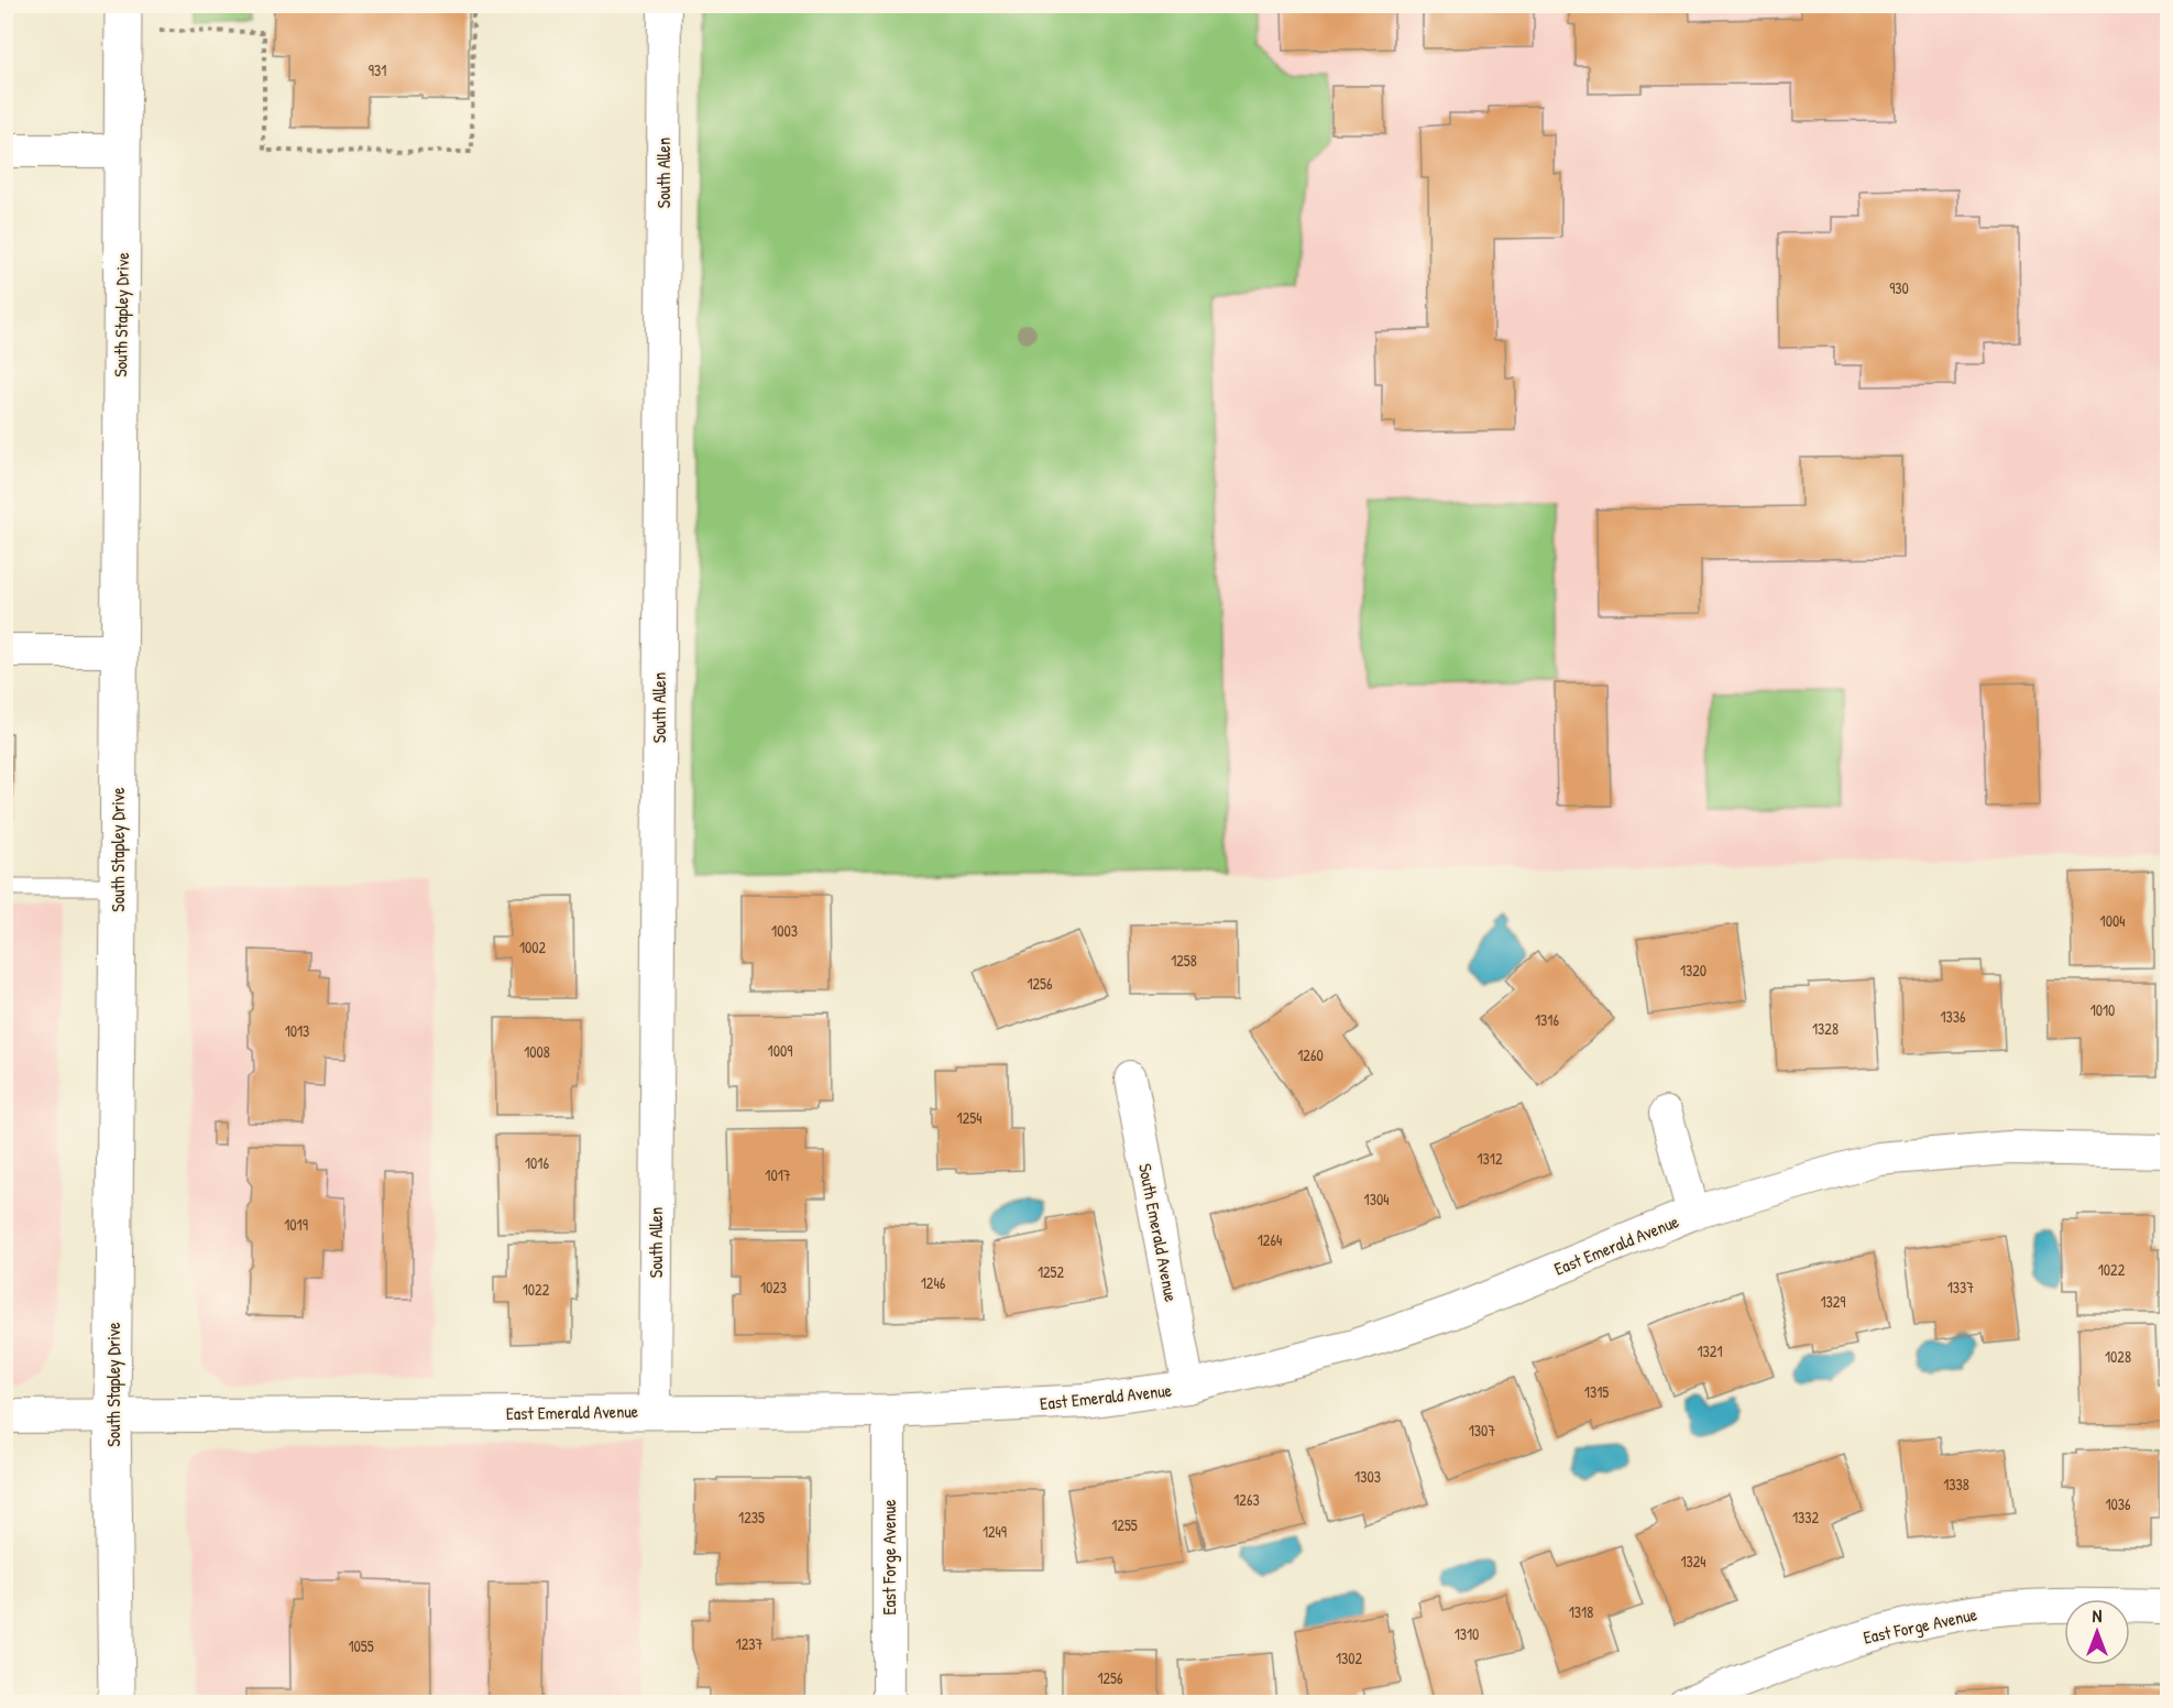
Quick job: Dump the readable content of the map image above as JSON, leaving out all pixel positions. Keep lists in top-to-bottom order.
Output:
{
  "streets": {
    "main road": ["South Stapley Drive"],
    "street": [
      "South Allen",
      "South Emerald Avenue",
      "East Emerald Avenue",
      "East Forge Avenue"
    ]
  },
  "crossings": [
    ["South Allen", "East Emerald Avenue"],
    ["South Stapley Drive", "East Emerald Avenue"],
    ["South Emerald Avenue", "East Emerald Avenue"],
    ["East Emerald Avenue", "East Forge Avenue"]
  ],
  "house_numbers": [
    "931",
    "930",
    "1004",
    "1003",
    "1002",
    "1258",
    "1320",
    "1256",
    "1010",
    "1336",
    "1316",
    "1328",
    "1013",
    "1009",
    "1008",
    "1260",
    "1254",
    "1312",
    "1016",
    "1017",
    "1304",
    "1019",
    "1264",
    "1022",
    "1252",
    "1246",
    "1023",
    "1337",
    "1022",
    "1329",
    "1321",
    "1028",
    "1315",
    "1307",
    "1303",
    "1338",
    "1263",
    "1036",
    "1235",
    "1332",
    "1255",
    "1249",
    "1324",
    "1318",
    "1310",
    "1237",
    "1055",
    "1302",
    "1256"
  ],
  "north": "top"
}
